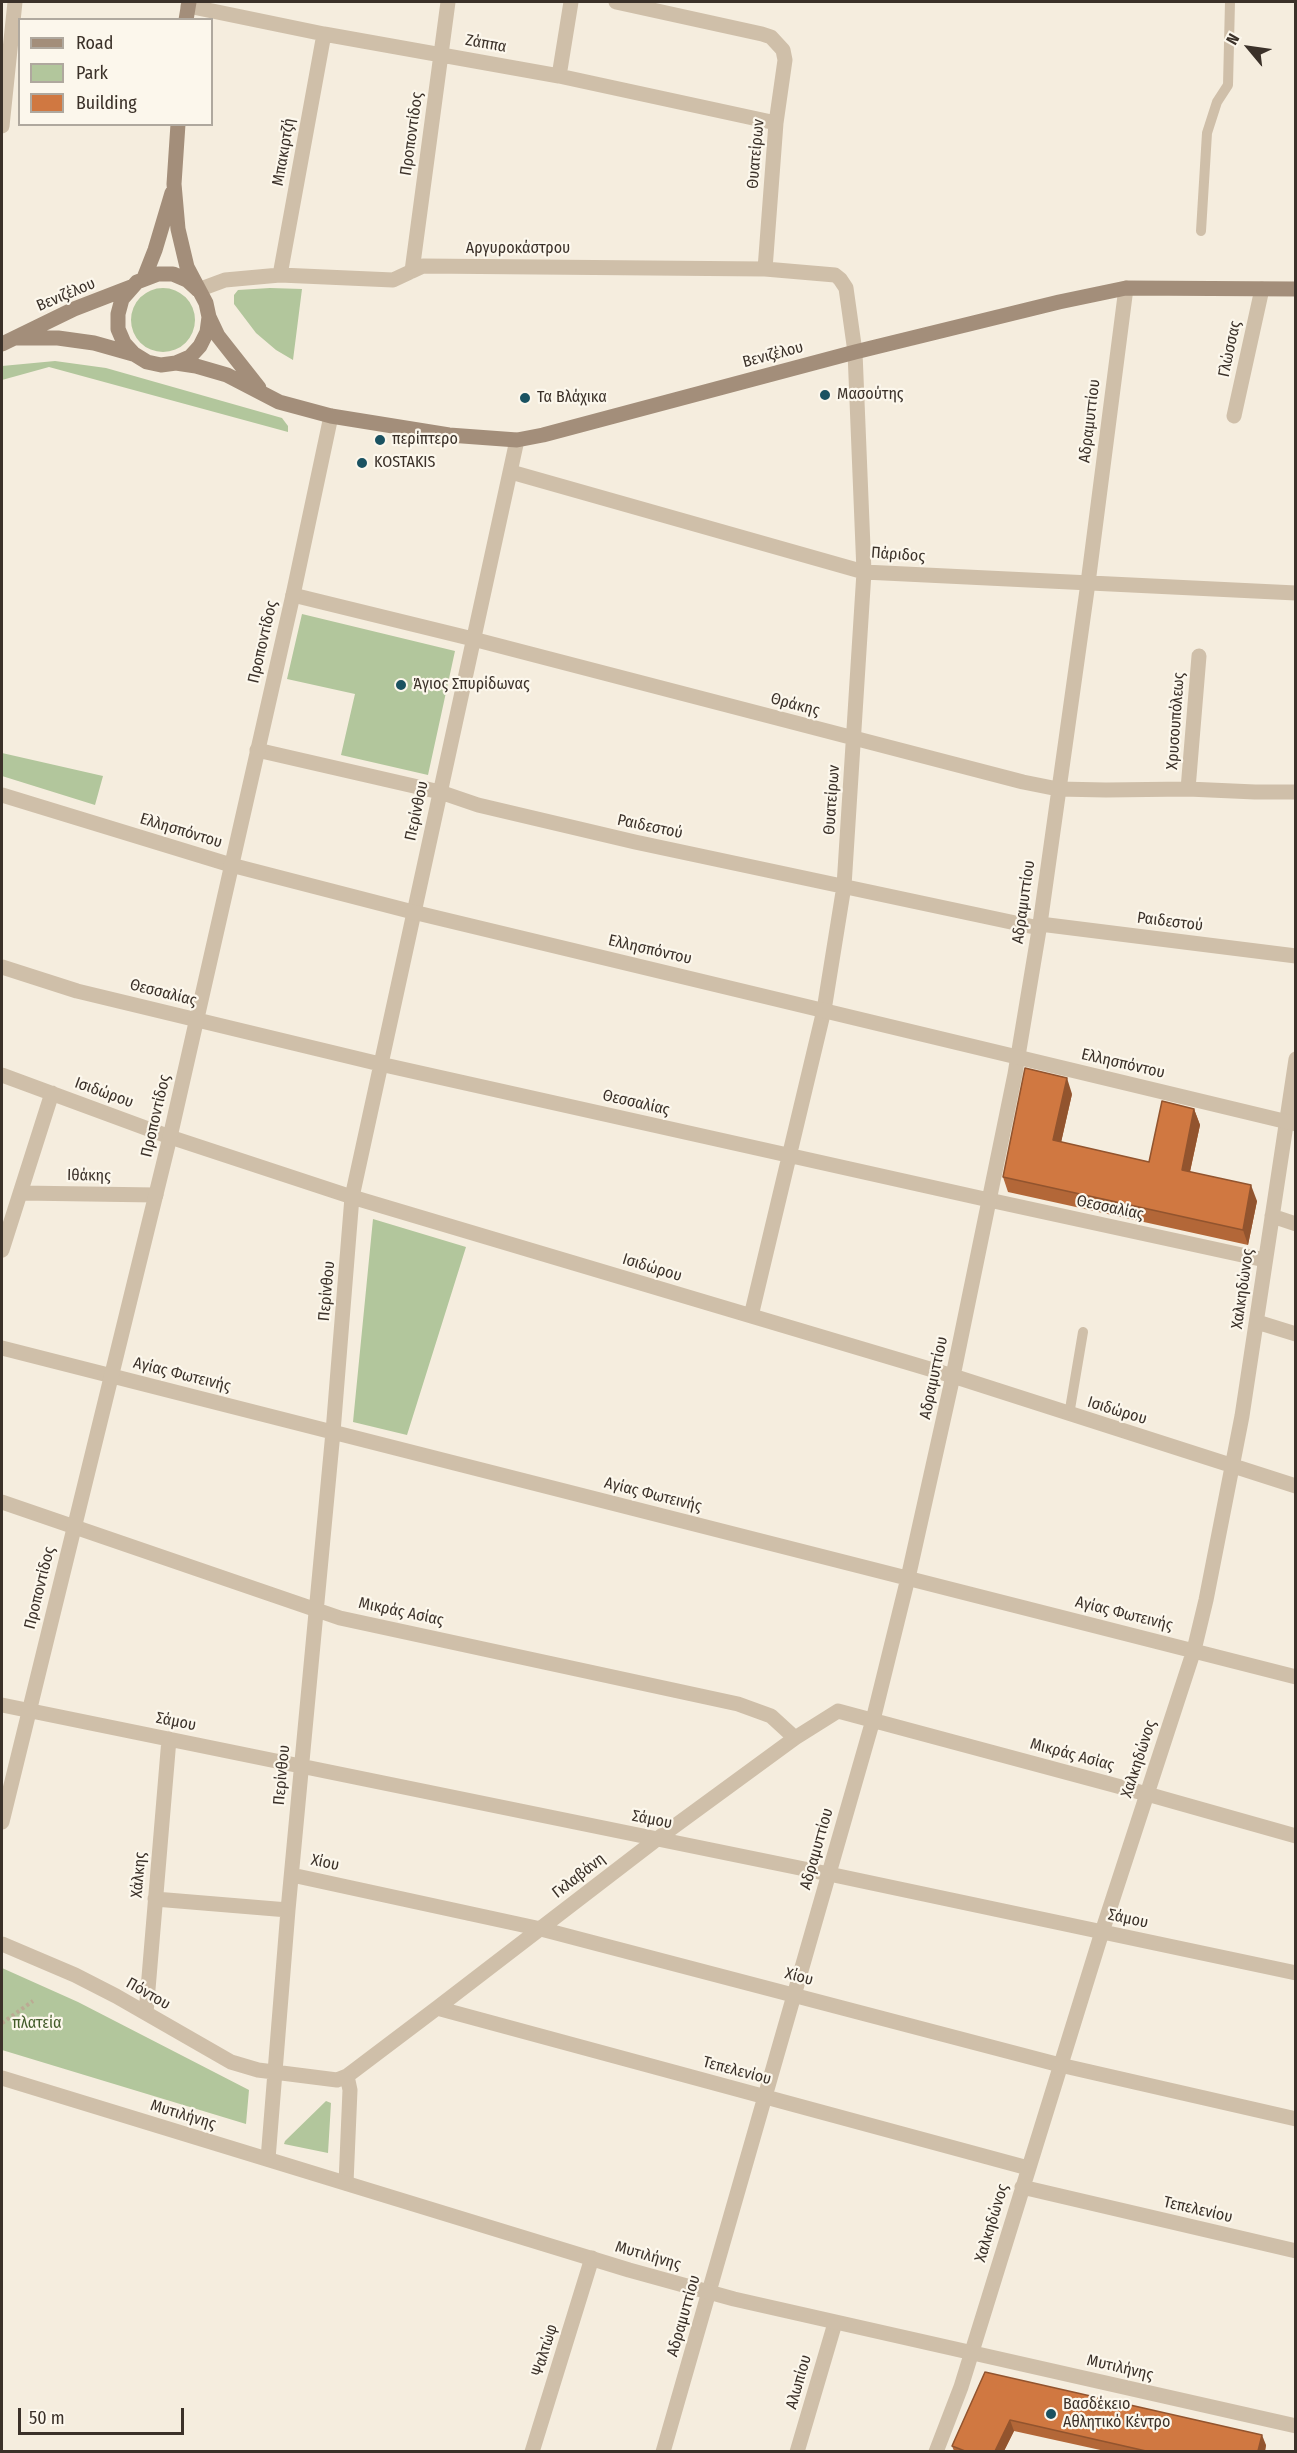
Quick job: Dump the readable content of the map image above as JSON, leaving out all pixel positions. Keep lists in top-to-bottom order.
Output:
{
  "streets": {
    "main road": ["Βενιζέλου"],
    "street": [
      "Ζάππα",
      "Προποντίδος",
      "Μπακιρτζή",
      "Θυατείρων",
      "Αργυροκάστρου",
      "Γλώσσας",
      "Αδραμυττίου",
      "Πάριδος",
      "Θράκης",
      "Χρυσουπόλεως",
      "Περίνθου",
      "Ραιδεστού",
      "Ελλησπόντου",
      "Θεσσαλίας",
      "Ισιδώρου",
      "Ιθάκης",
      "Χαλκηδώνος",
      "Αγίας Φωτεινής",
      "Μικράς Ασίας",
      "Σάμου",
      "Χίου",
      "Χάλκης",
      "Γκλαβάνη",
      "Πόντου",
      "Τεπελενίου",
      "Μυτιλήνης",
      "Ψαλτώφ",
      "Αλωπίου"
    ]
  },
  "crossings": [
    ["Ζάππα", "Προποντίδος"],
    ["Ζάππα", "Μπακιρτζή"],
    ["Ζάππα", "Θυατείρων"],
    ["Προποντίδος", "Αργυροκάστρου"],
    ["Προποντίδος", "Βενιζέλου"],
    ["Προποντίδος", "Θράκης"],
    ["Προποντίδος", "Ραιδεστού"],
    ["Προποντίδος", "Ελλησπόντου"],
    ["Προποντίδος", "Θεσσαλίας"],
    ["Προποντίδος", "Ισιδώρου"],
    ["Προποντίδος", "Ιθάκης"],
    ["Προποντίδος", "Αγίας Φωτεινής"],
    ["Προποντίδος", "Μικράς Ασίας"],
    ["Προποντίδος", "Σάμου"],
    ["Μπακιρτζή", "Αργυροκάστρου"],
    ["Θυατείρων", "Αργυροκάστρου"],
    ["Θυατείρων", "Βενιζέλου"],
    ["Θυατείρων", "Πάριδος"],
    ["Θυατείρων", "Θράκης"],
    ["Θυατείρων", "Ραιδεστού"],
    ["Θυατείρων", "Ελλησπόντου"],
    ["Θυατείρων", "Θεσσαλίας"],
    ["Θυατείρων", "Ισιδώρου"],
    ["Αργυροκάστρου", "Βενιζέλου"],
    ["Βενιζέλου", "Γλώσσας"],
    ["Βενιζέλου", "Αδραμυττίου"],
    ["Βενιζέλου", "Περίνθου"],
    ["Αδραμυττίου", "Πάριδος"],
    ["Αδραμυττίου", "Θράκης"],
    ["Αδραμυττίου", "Ραιδεστού"],
    ["Αδραμυττίου", "Ελλησπόντου"],
    ["Αδραμυττίου", "Θεσσαλίας"],
    ["Αδραμυττίου", "Ισιδώρου"],
    ["Αδραμυττίου", "Αγίας Φωτεινής"],
    ["Αδραμυττίου", "Μικράς Ασίας"],
    ["Αδραμυττίου", "Σάμου"],
    ["Αδραμυττίου", "Χίου"],
    ["Αδραμυττίου", "Τεπελενίου"],
    ["Αδραμυττίου", "Μυτιλήνης"],
    ["Πάριδος", "Περίνθου"],
    ["Θράκης", "Χρυσουπόλεως"],
    ["Θράκης", "Περίνθου"],
    ["Περίνθου", "Ραιδεστού"],
    ["Περίνθου", "Ελλησπόντου"],
    ["Περίνθου", "Θεσσαλίας"],
    ["Περίνθου", "Ισιδώρου"],
    ["Περίνθου", "Αγίας Φωτεινής"],
    ["Περίνθου", "Μικράς Ασίας"],
    ["Περίνθου", "Σάμου"],
    ["Περίνθου", "Χίου"],
    ["Περίνθου", "Πόντου"],
    ["Περίνθου", "Μυτιλήνης"],
    ["Ελλησπόντου", "Χαλκηδώνος"],
    ["Θεσσαλίας", "Χαλκηδώνος"],
    ["Ισιδώρου", "Χαλκηδώνος"],
    ["Χαλκηδώνος", "Αγίας Φωτεινής"],
    ["Χαλκηδώνος", "Μικράς Ασίας"],
    ["Χαλκηδώνος", "Σάμου"],
    ["Χαλκηδώνος", "Χίου"],
    ["Χαλκηδώνος", "Τεπελενίου"],
    ["Χαλκηδώνος", "Μυτιλήνης"],
    ["Μικράς Ασίας", "Γκλαβάνη"],
    ["Σάμου", "Χάλκης"],
    ["Σάμου", "Γκλαβάνη"],
    ["Χίου", "Γκλαβάνη"],
    ["Χάλκης", "Πόντου"],
    ["Γκλαβάνη", "Τεπελενίου"],
    ["Μυτιλήνης", "Ψαλτώφ"],
    ["Μυτιλήνης", "Αλωπίου"]
  ],
  "parks": ["πλατεία"],
  "places": [
    "Μασούτης",
    "Τα Βλάχικα",
    "περίπτερο",
    "KOSTAKIS",
    "Άγιος Σπυρίδωνας",
    "Βασδέκειο Αθλητικό Κέντρο"
  ],
  "legend": ["Road", "Park", "Building"],
  "scale_bar": "50 m",
  "north": "top left"
}
